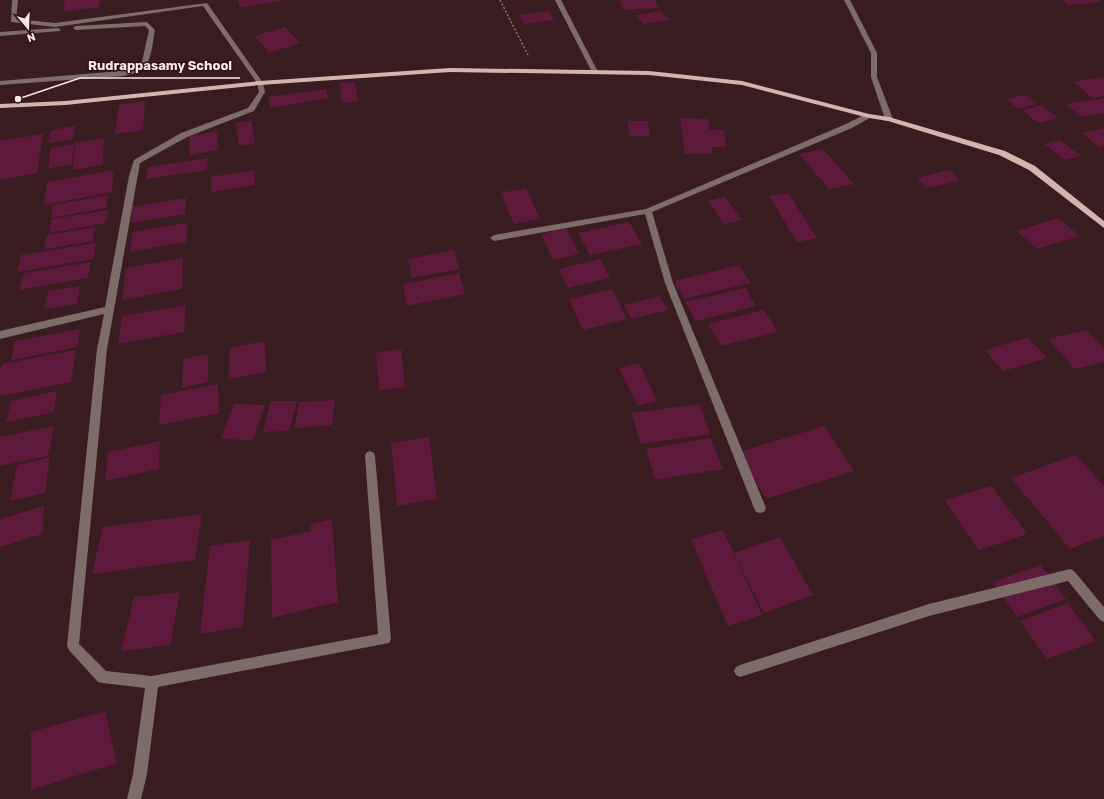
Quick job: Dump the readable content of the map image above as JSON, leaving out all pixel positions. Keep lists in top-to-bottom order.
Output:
{
  "places": ["Rudrappasamy School"],
  "north": "bottom"
}
